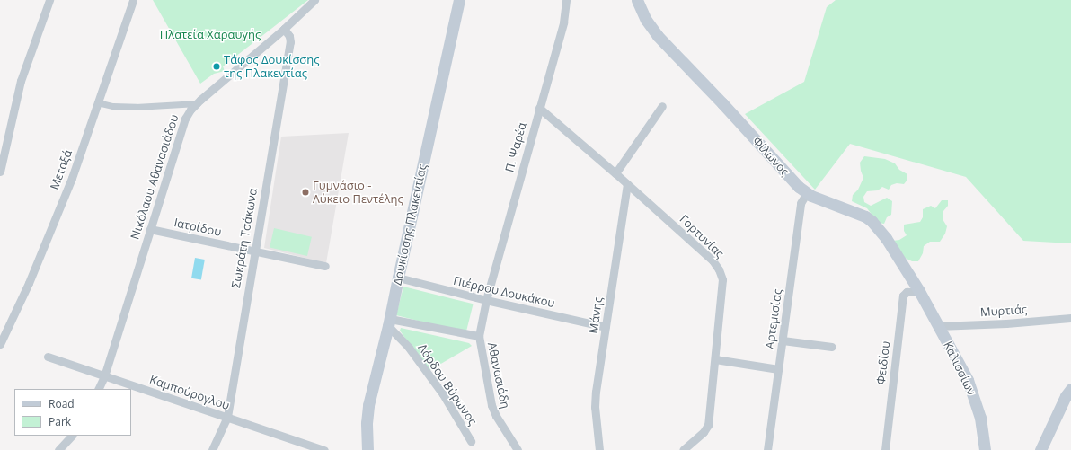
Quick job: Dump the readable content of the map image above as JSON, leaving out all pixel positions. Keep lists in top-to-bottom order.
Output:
{
  "streets": {
    "main road": ["Φίλωνος", "Δουκίσσης Πλακεντίας", "Καλισσίων"],
    "street": [
      "Π. Ψαρέα",
      "Μεταξά",
      "Νικόλαου Αθανασιάδου",
      "Ιατρίδου",
      "Γορτυνίας",
      "Σωκράτη Τσάκωνα",
      "Πιέρρου Δουκάκου",
      "Μυρτιάς",
      "Μάνης",
      "Αρτεμισίας",
      "Φειδίου",
      "Αθανασιάδη",
      "Λόρδου Βύρωνος",
      "Καμπούρογλου"
    ]
  },
  "crossings": [
    ["Π. Ψαρέα", "Γορτυνίας"],
    ["Π. Ψαρέα", "Πιέρρου Δουκάκου"],
    ["Π. Ψαρέα", "Αθανασιάδη"],
    ["Φίλωνος", "Αρτεμισίας"],
    ["Φίλωνος", "Φειδίου"],
    ["Φίλωνος", "Καλισσίων"],
    ["Νικόλαου Αθανασιάδου", "Ιατρίδου"],
    ["Νικόλαου Αθανασιάδου", "Σωκράτη Τσάκωνα"],
    ["Νικόλαου Αθανασιάδου", "Καμπούρογλου"],
    ["Δουκίσσης Πλακεντίας", "Πιέρρου Δουκάκου"],
    ["Δουκίσσης Πλακεντίας", "Λόρδου Βύρωνος"],
    ["Ιατρίδου", "Σωκράτη Τσάκωνα"],
    ["Γορτυνίας", "Μάνης"],
    ["Σωκράτη Τσάκωνα", "Καμπούρογλου"],
    ["Πιέρρου Δουκάκου", "Μάνης"],
    ["Πιέρρου Δουκάκου", "Αθανασιάδη"],
    ["Μυρτιάς", "Καλισσίων"],
    ["Φειδίου", "Καλισσίων"]
  ],
  "parks": ["Πλατεία Χαραυγής"],
  "places": ["Τάφος Δουκίσσης της Πλακεντίας", "Γυμνάσιο - Λύκειο Πεντέλης"],
  "legend": ["Road", "Park"]
}
